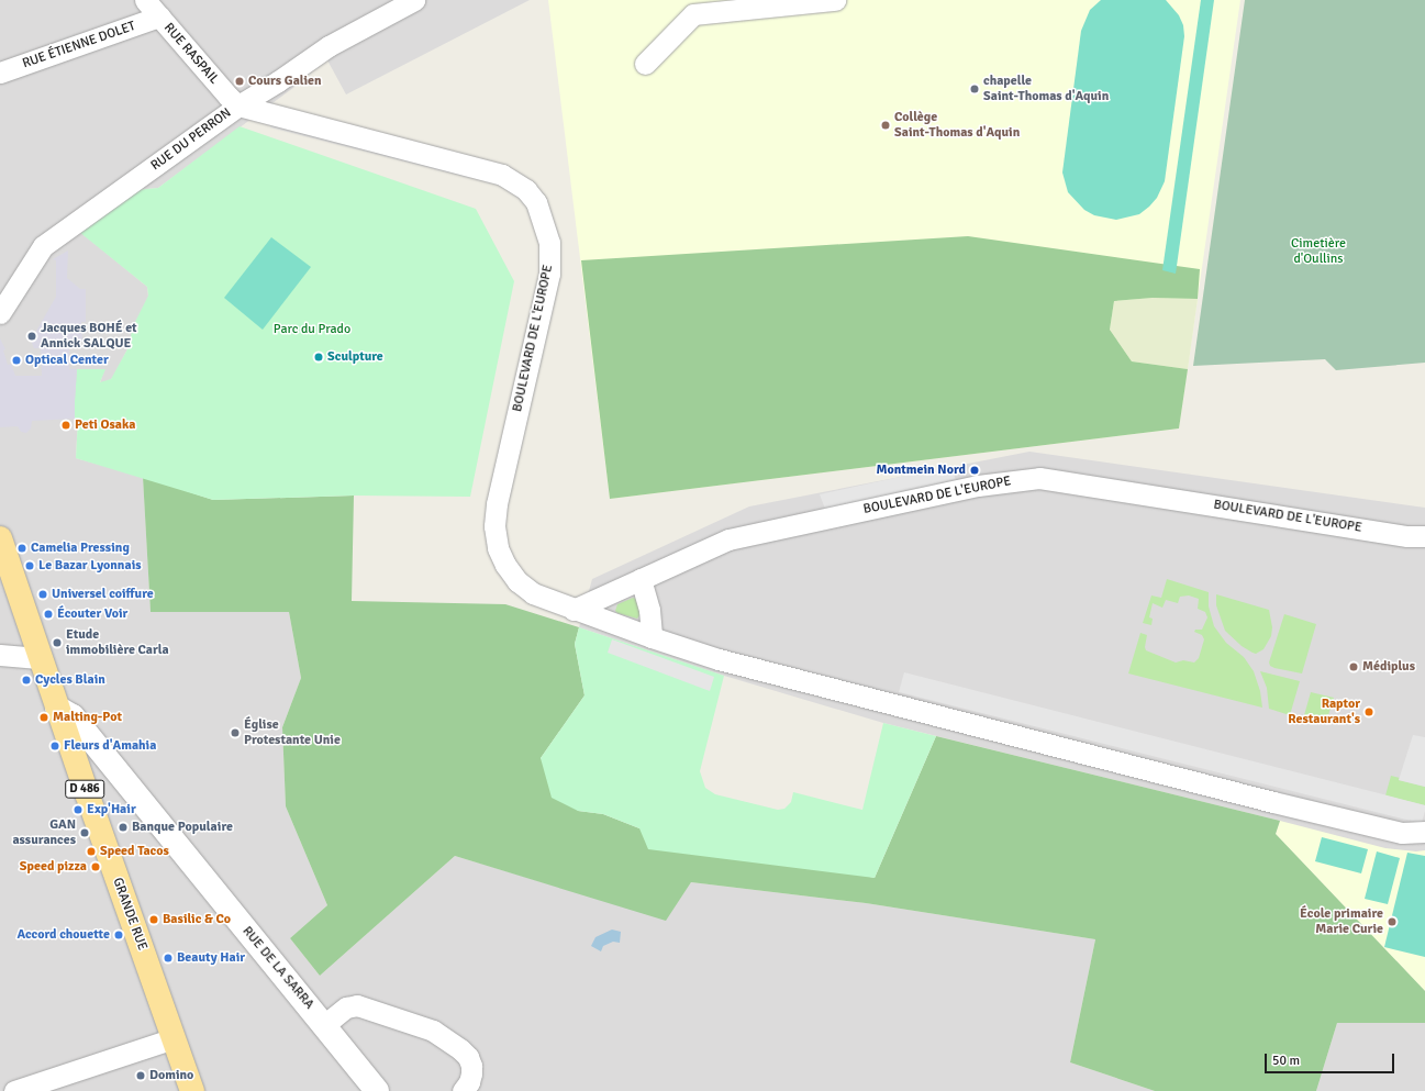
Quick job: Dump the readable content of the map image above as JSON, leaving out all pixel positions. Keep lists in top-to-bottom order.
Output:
{
  "streets": {
    "main road": ["D 486", "GRANDE RUE"],
    "street": [
      "RUE ÉTIENNE DOLET",
      "RUE RASPAIL",
      "RUE DU PERRON",
      "BOULEVARD DE L'EUROPE",
      "RUE DE LA SARRA"
    ]
  },
  "crossings": [
    ["RUE ÉTIENNE DOLET", "RUE RASPAIL"],
    ["RUE RASPAIL", "RUE DU PERRON"],
    ["RUE RASPAIL", "BOULEVARD DE L'EUROPE"],
    ["RUE DU PERRON", "BOULEVARD DE L'EUROPE"],
    ["GRANDE RUE", "RUE DE LA SARRA"]
  ],
  "parks": ["Cimetière d'Oullins", "Parc du Prado"],
  "places": [
    "Cours Galien",
    "chapelle Saint-Thomas d'Aquin",
    "Collège Saint-Thomas d'Aquin",
    "Jacques BOHÉ et Annick SALQUE",
    "Sculpture",
    "Optical Center",
    "Peti Osaka",
    "Montmein Nord",
    "Camelia Pressing",
    "Le Bazar Lyonnais",
    "Universel coiffure",
    "Écouter Voir",
    "Etude immobilière Carla",
    "Médiplus",
    "Cycles Blain",
    "Raptor Restaurant's",
    "Malting-Pot",
    "Église Protestante Unie",
    "Fleurs d'Amahia",
    "Exp'Hair",
    "Banque Populaire",
    "GAN assurances",
    "Speed Tacos",
    "Speed pizza",
    "Basilic & Co",
    "École primaire Marie Curie",
    "Accord chouette",
    "Beauty Hair",
    "Domino"
  ],
  "scale_bar": "50 m"
}
